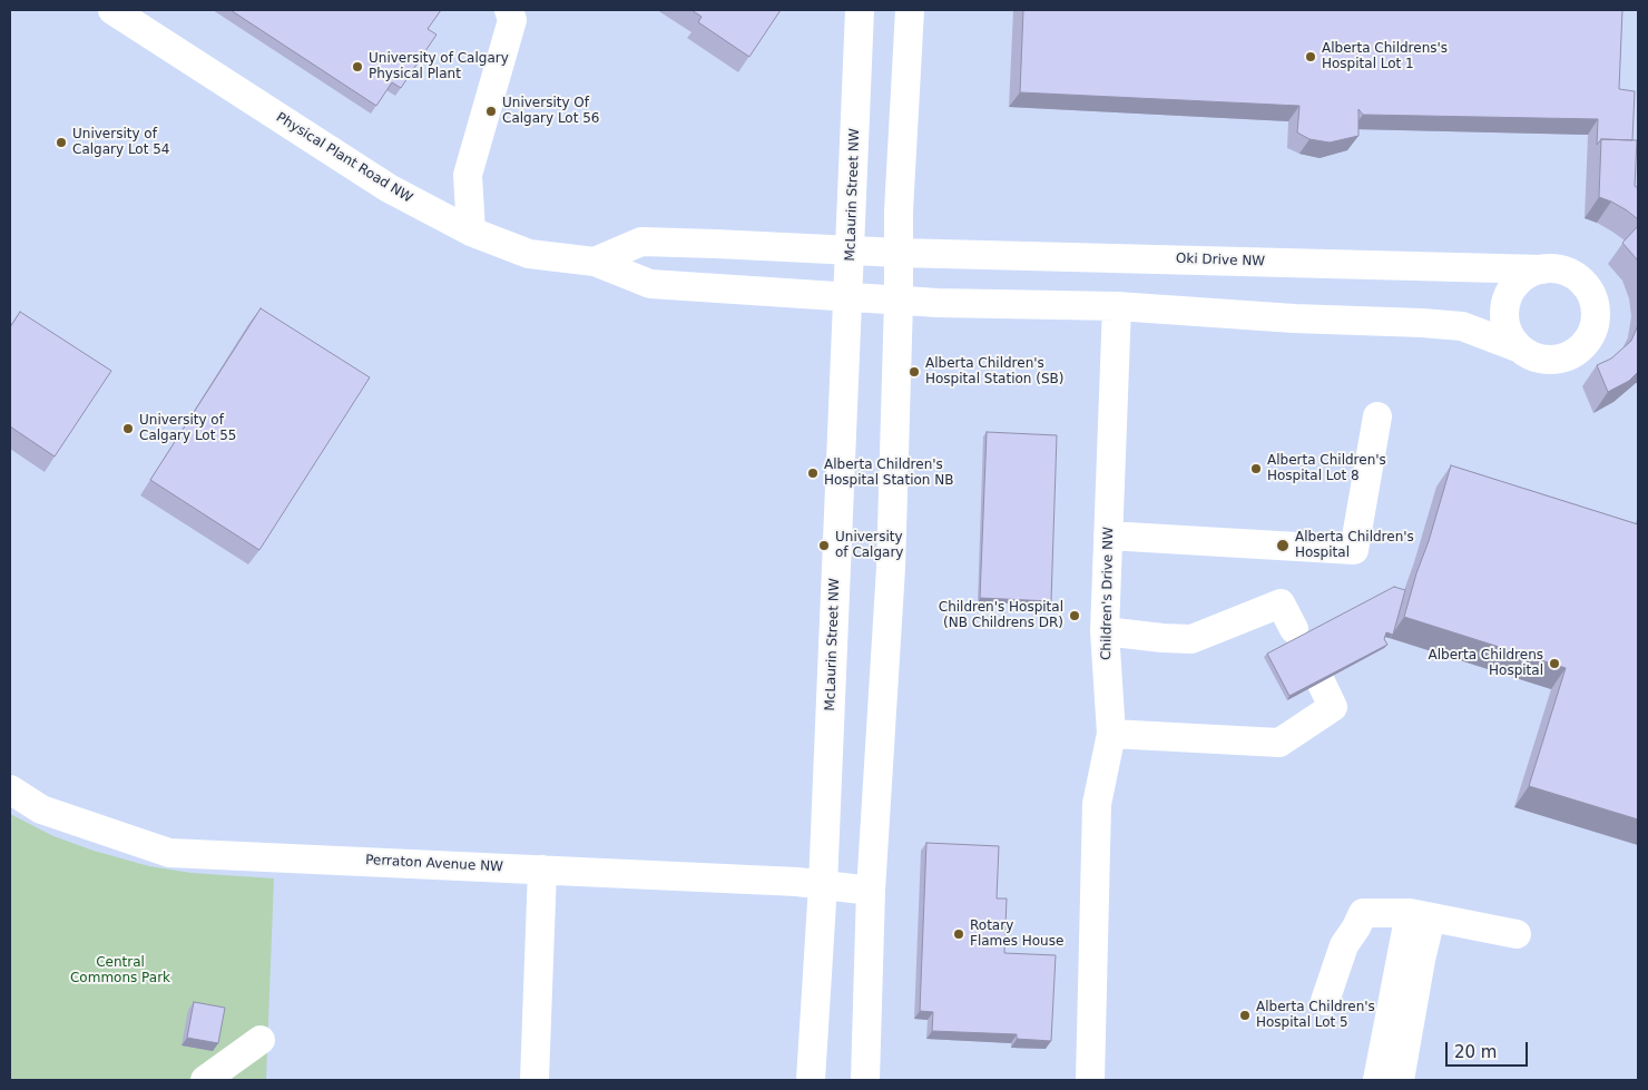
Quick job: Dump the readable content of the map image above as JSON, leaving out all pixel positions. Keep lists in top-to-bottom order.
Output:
{
  "streets": {
    "street": [
      "Physical Plant Road NW",
      "McLaurin Street NW",
      "Oki Drive NW",
      "Children's Drive NW",
      "Perraton Avenue NW"
    ]
  },
  "crossings": [
    ["Physical Plant Road NW", "McLaurin Street NW"],
    ["Physical Plant Road NW", "Oki Drive NW"],
    ["McLaurin Street NW", "Oki Drive NW"],
    ["McLaurin Street NW", "Perraton Avenue NW"]
  ],
  "parks": ["Central Commons Park"],
  "places": [
    "Alberta Childrens's Hospital Lot 1",
    "University of Calgary Physical Plant",
    "University Of Calgary Lot 56",
    "University of Calgary Lot 54",
    "Alberta Children's Hospital Station (SB)",
    "University of Calgary Lot 55",
    "Alberta Children's Hospital Lot 8",
    "Alberta Children's Hospital Station NB",
    "University of Calgary",
    "Alberta Children's Hospital",
    "Children's Hospital (NB Childrens DR)",
    "Alberta Childrens Hospital",
    "Rotary Flames House",
    "Alberta Children's Hospital Lot 5"
  ],
  "scale_bar": "20 m"
}
